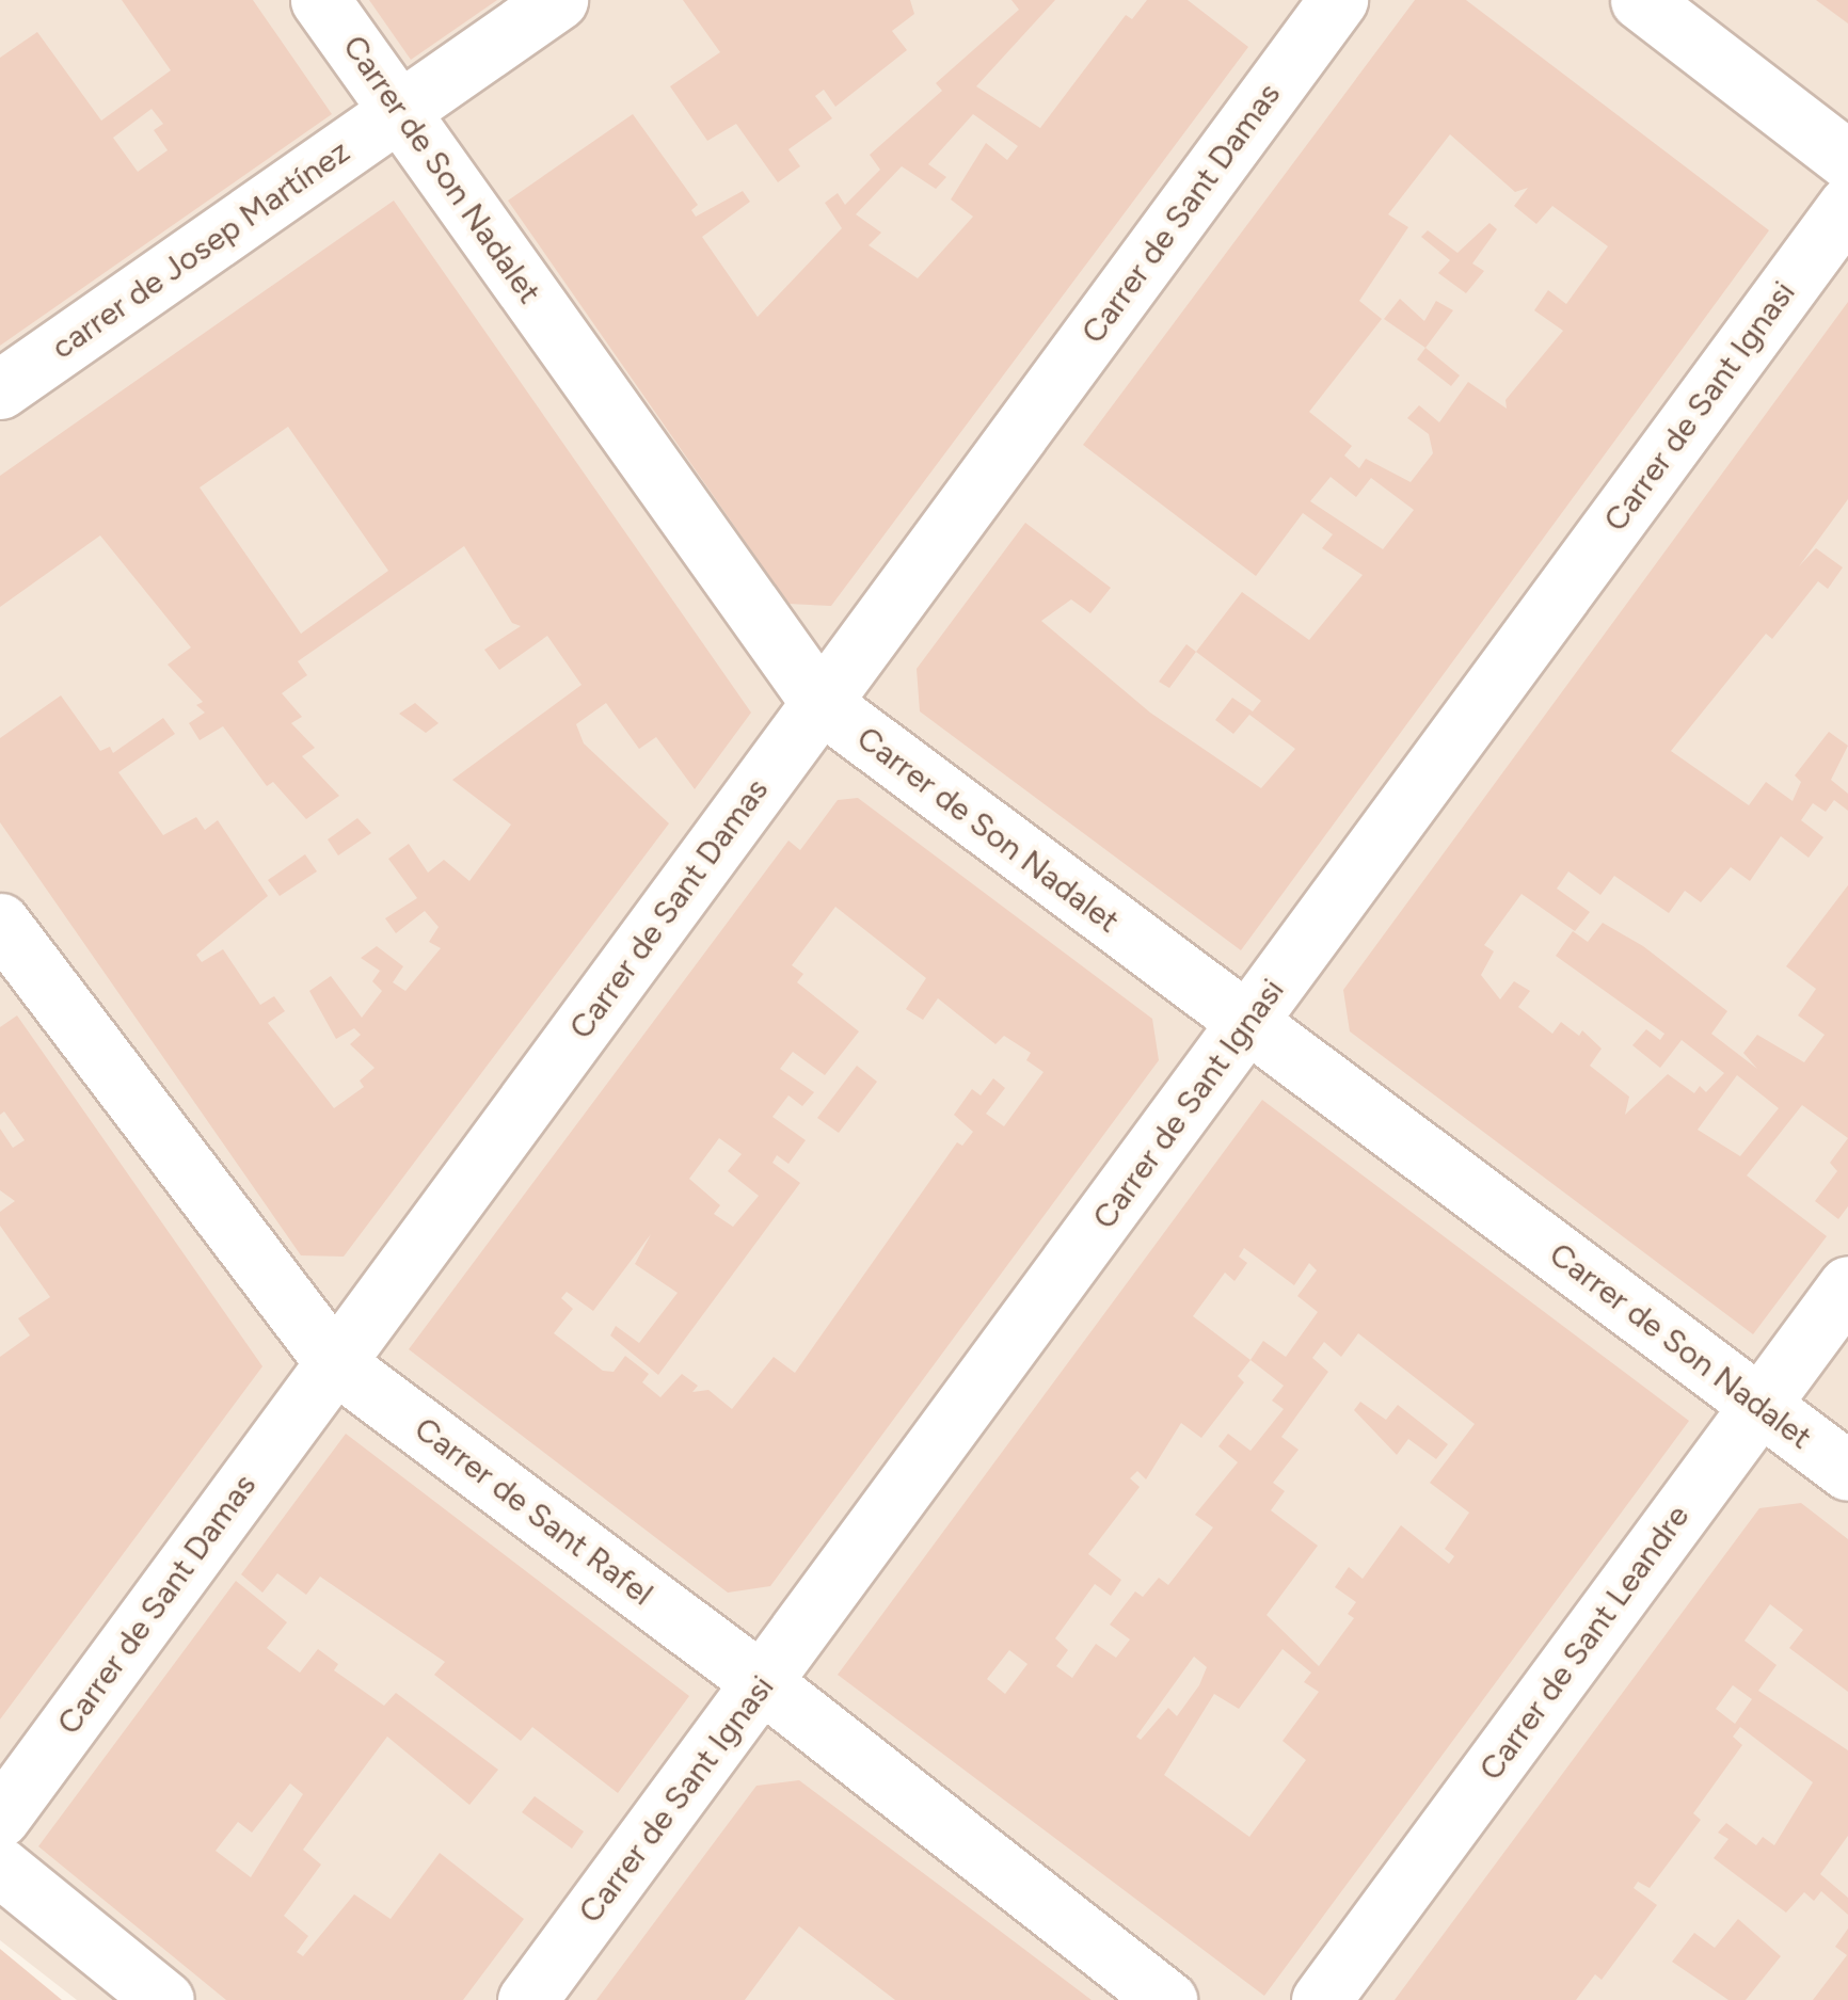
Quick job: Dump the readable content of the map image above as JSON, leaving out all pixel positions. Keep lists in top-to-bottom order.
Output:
{
  "streets": {
    "street": [
      "Carrer de Son Nadalet",
      "Carrer de Sant Damas",
      "carrer de Josep Martínez",
      "Carrer de Sant Ignasi",
      "Carrer de Sant Rafel",
      "Carrer de Sant Leandre"
    ]
  },
  "crossings": [
    ["Carrer de Son Nadalet", "Carrer de Sant Damas"],
    ["Carrer de Son Nadalet", "carrer de Josep Martínez"],
    ["Carrer de Son Nadalet", "Carrer de Sant Ignasi"],
    ["Carrer de Son Nadalet", "Carrer de Sant Leandre"],
    ["Carrer de Sant Damas", "Carrer de Sant Rafel"],
    ["Carrer de Sant Ignasi", "Carrer de Sant Rafel"]
  ]
}
